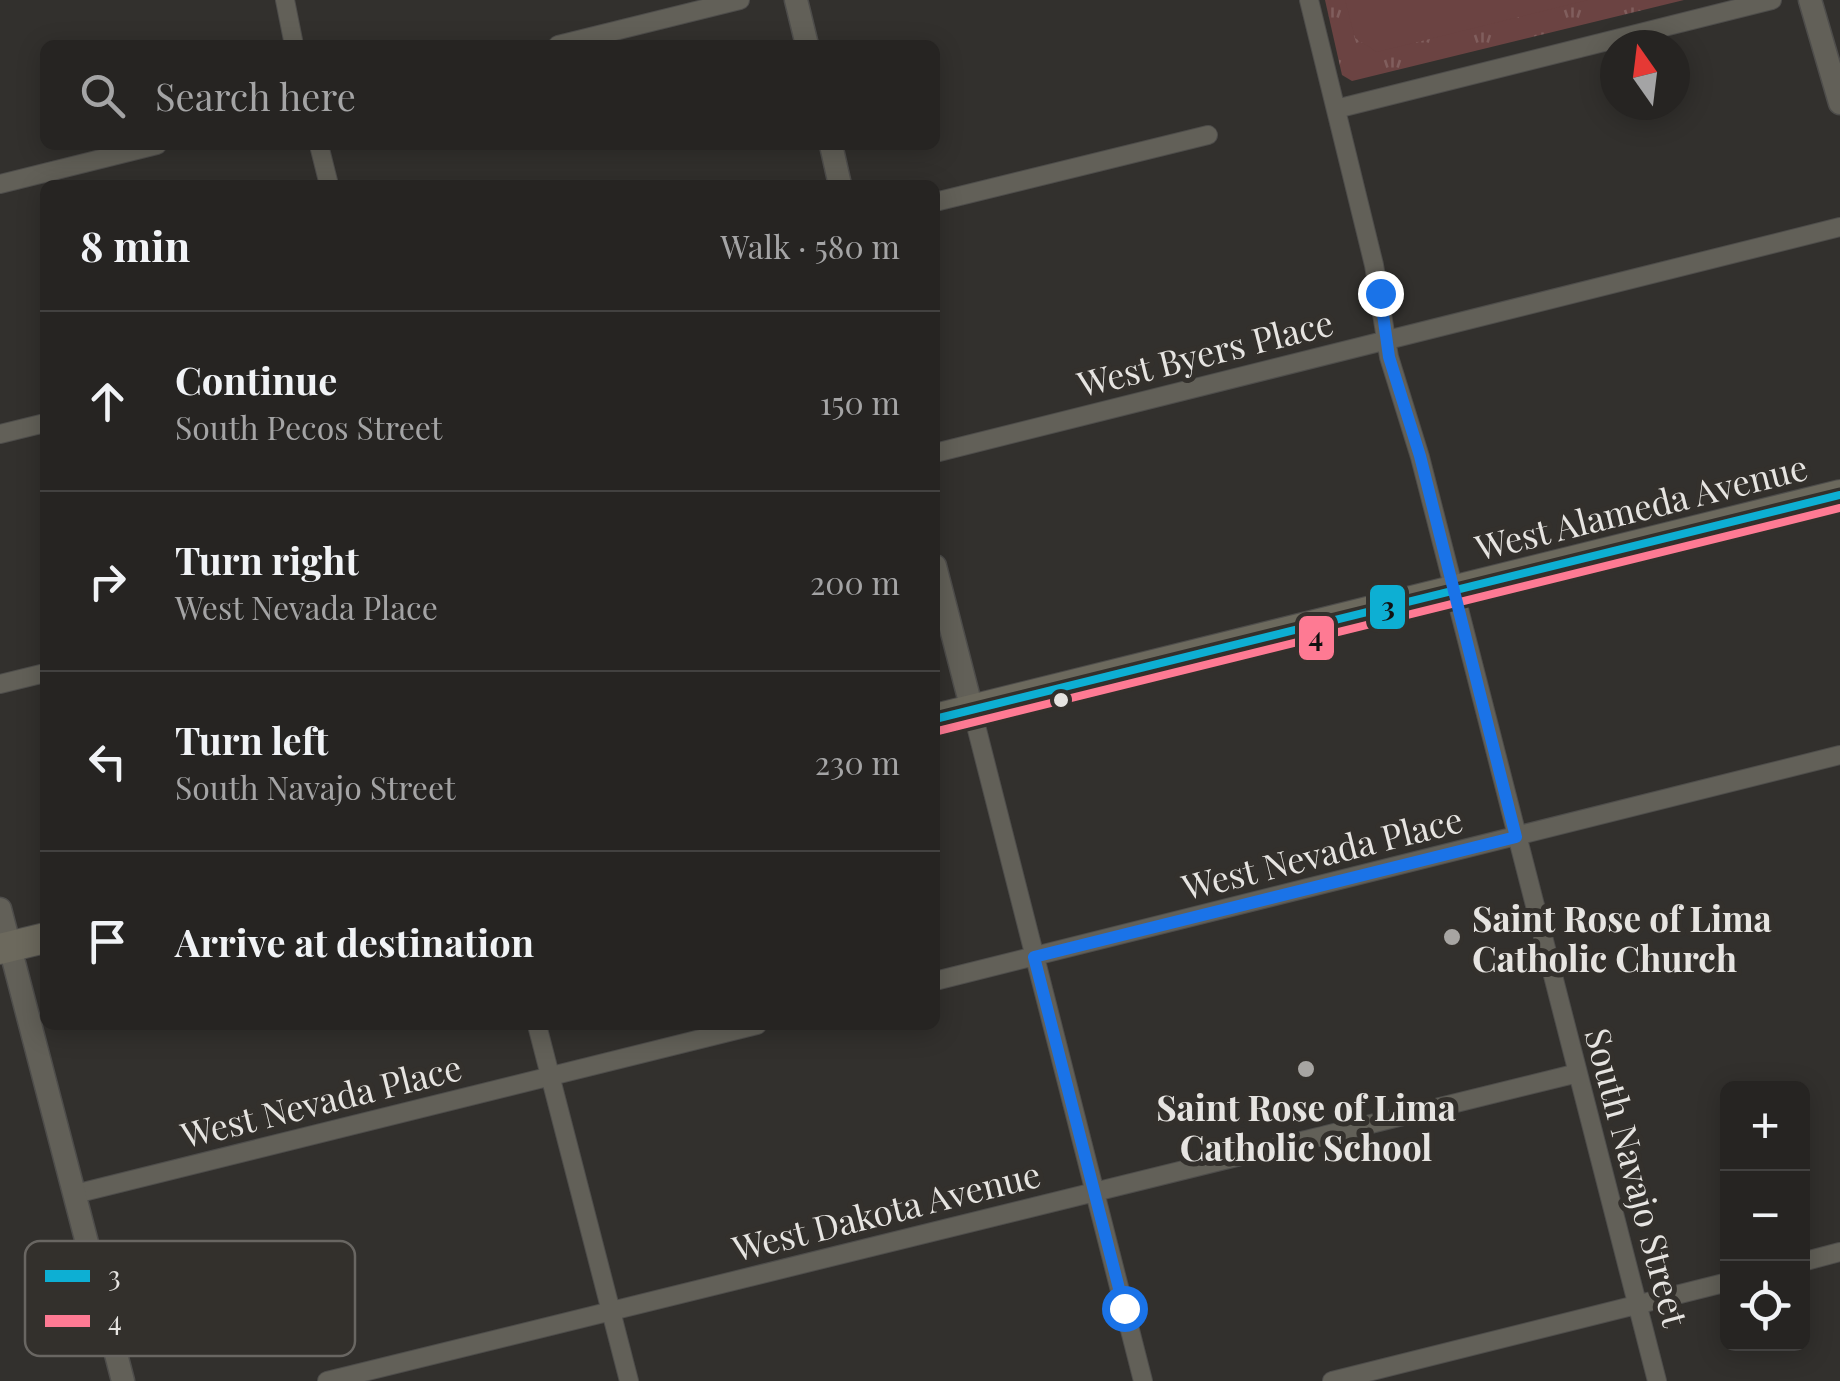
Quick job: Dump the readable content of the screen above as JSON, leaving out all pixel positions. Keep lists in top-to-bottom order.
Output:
{
  "streets": {
    "main road": ["West Alameda Avenue"],
    "street": [
      "West Byers Place",
      "West Nevada Place",
      "South Navajo Street",
      "West Dakota Avenue"
    ]
  },
  "crossings": [
    ["West Byers Place", "South Navajo Street"],
    ["West Alameda Avenue", "South Navajo Street"],
    ["West Nevada Place", "South Navajo Street"],
    ["South Navajo Street", "West Dakota Avenue"]
  ],
  "places": ["Saint Rose of Lima Catholic Church", "Saint Rose of Lima Catholic School"],
  "lines": ["transit line 3", "transit line 4"],
  "legend": ["3", "4"],
  "north": "top",
  "page": {
    "search": "Search here",
    "heading": ["8 min", "Walk · 580 m"],
    "list": [
      ["Continue", "South Pecos Street", "150 m"],
      ["Turn right", "West Nevada Place", "200 m"],
      ["Turn left", "South Navajo Street", "230 m"],
      "Arrive at destination"
    ],
    "map_buttons": ["+", "−"]
  }
}
